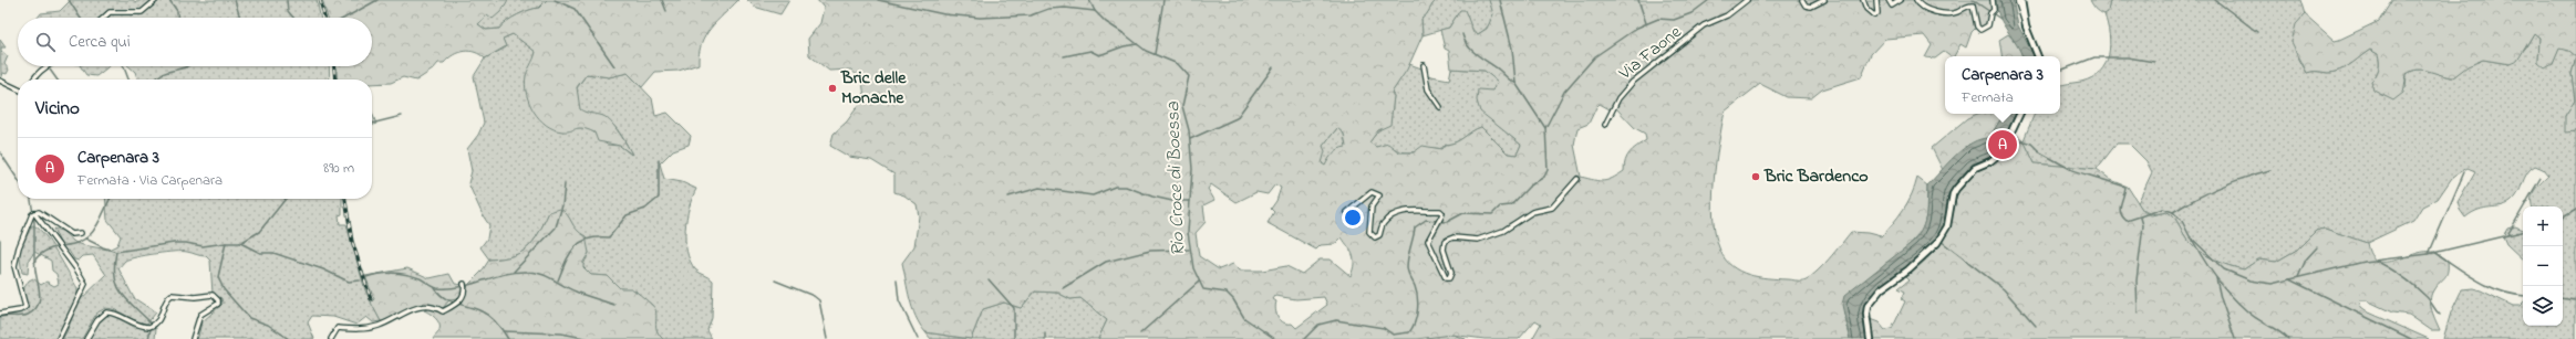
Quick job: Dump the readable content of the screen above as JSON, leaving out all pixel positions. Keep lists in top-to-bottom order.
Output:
{
  "streets": {
    "street": ["Via Faone"]
  },
  "water": ["Rio Croce di Boessa"],
  "places": ["Bric delle Monache", "Bric Bardenco"],
  "page": {
    "search": "Cerca qui",
    "popup": ["Carpenara 3", "Fermata"],
    "heading": "Vicino",
    "pins": "A",
    "list": [
      {
        "mark": "A",
        "name": "Carpenara 3",
        "note": "Fermata · Via Carpenara",
        "value": "890 m"
      }
    ],
    "map_buttons": ["+", "−"]
  }
}
